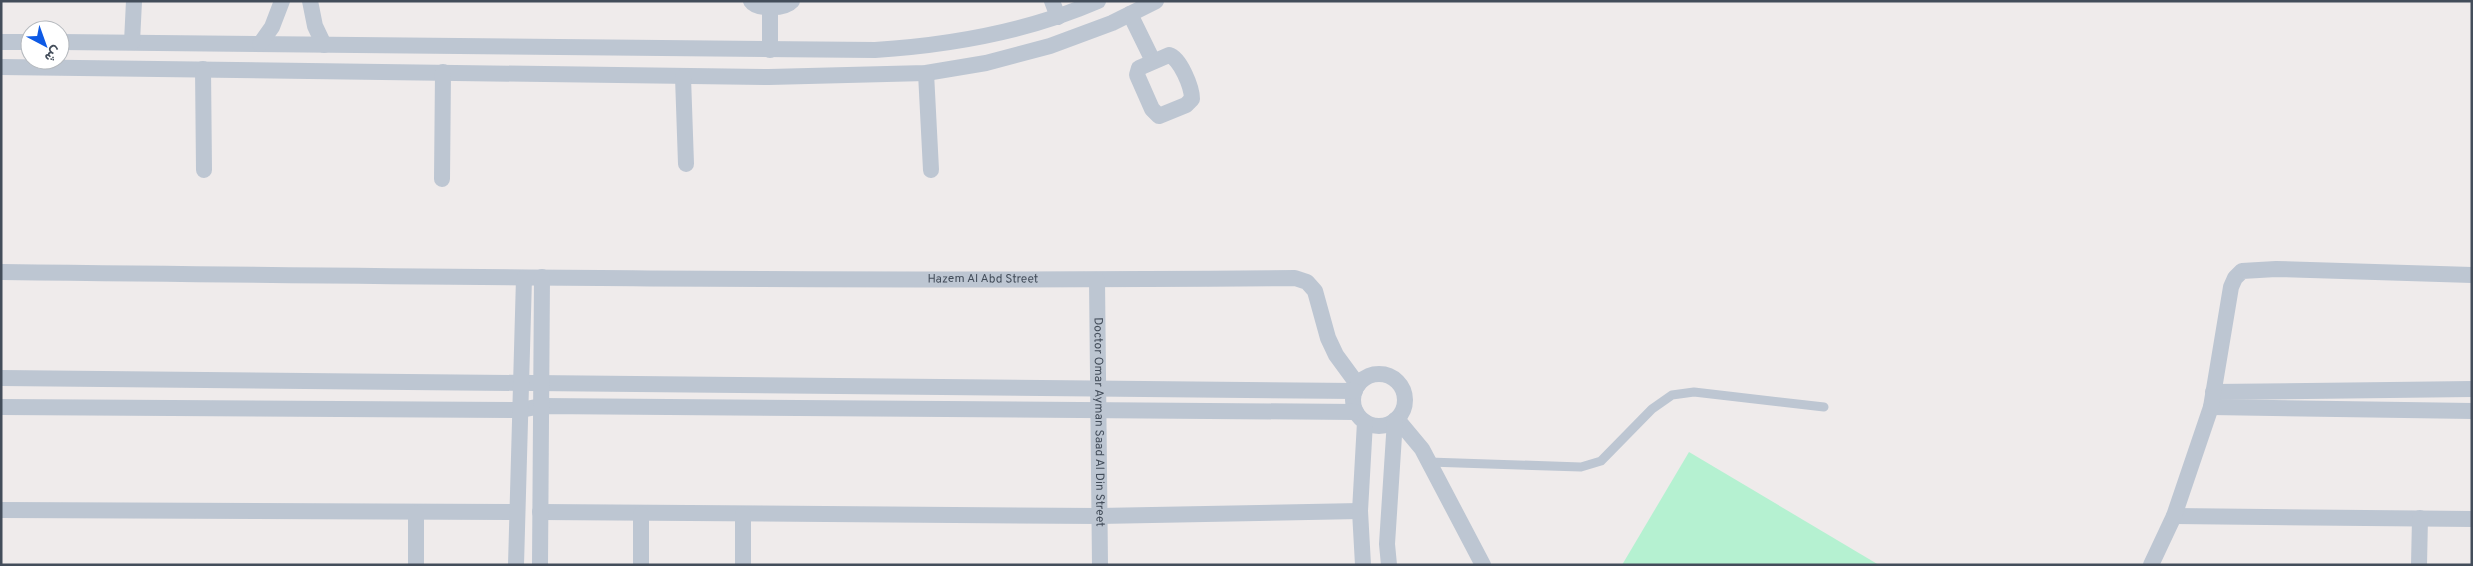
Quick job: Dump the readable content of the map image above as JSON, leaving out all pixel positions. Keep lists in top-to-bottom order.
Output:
{
  "streets": {
    "street": ["Hazem Al Abd Street", "Doctor Omar Ayman Saad Al Din Street"]
  },
  "crossings": [
    ["Hazem Al Abd Street", "Doctor Omar Ayman Saad Al Din Street"]
  ],
  "north": "bottom right"
}
